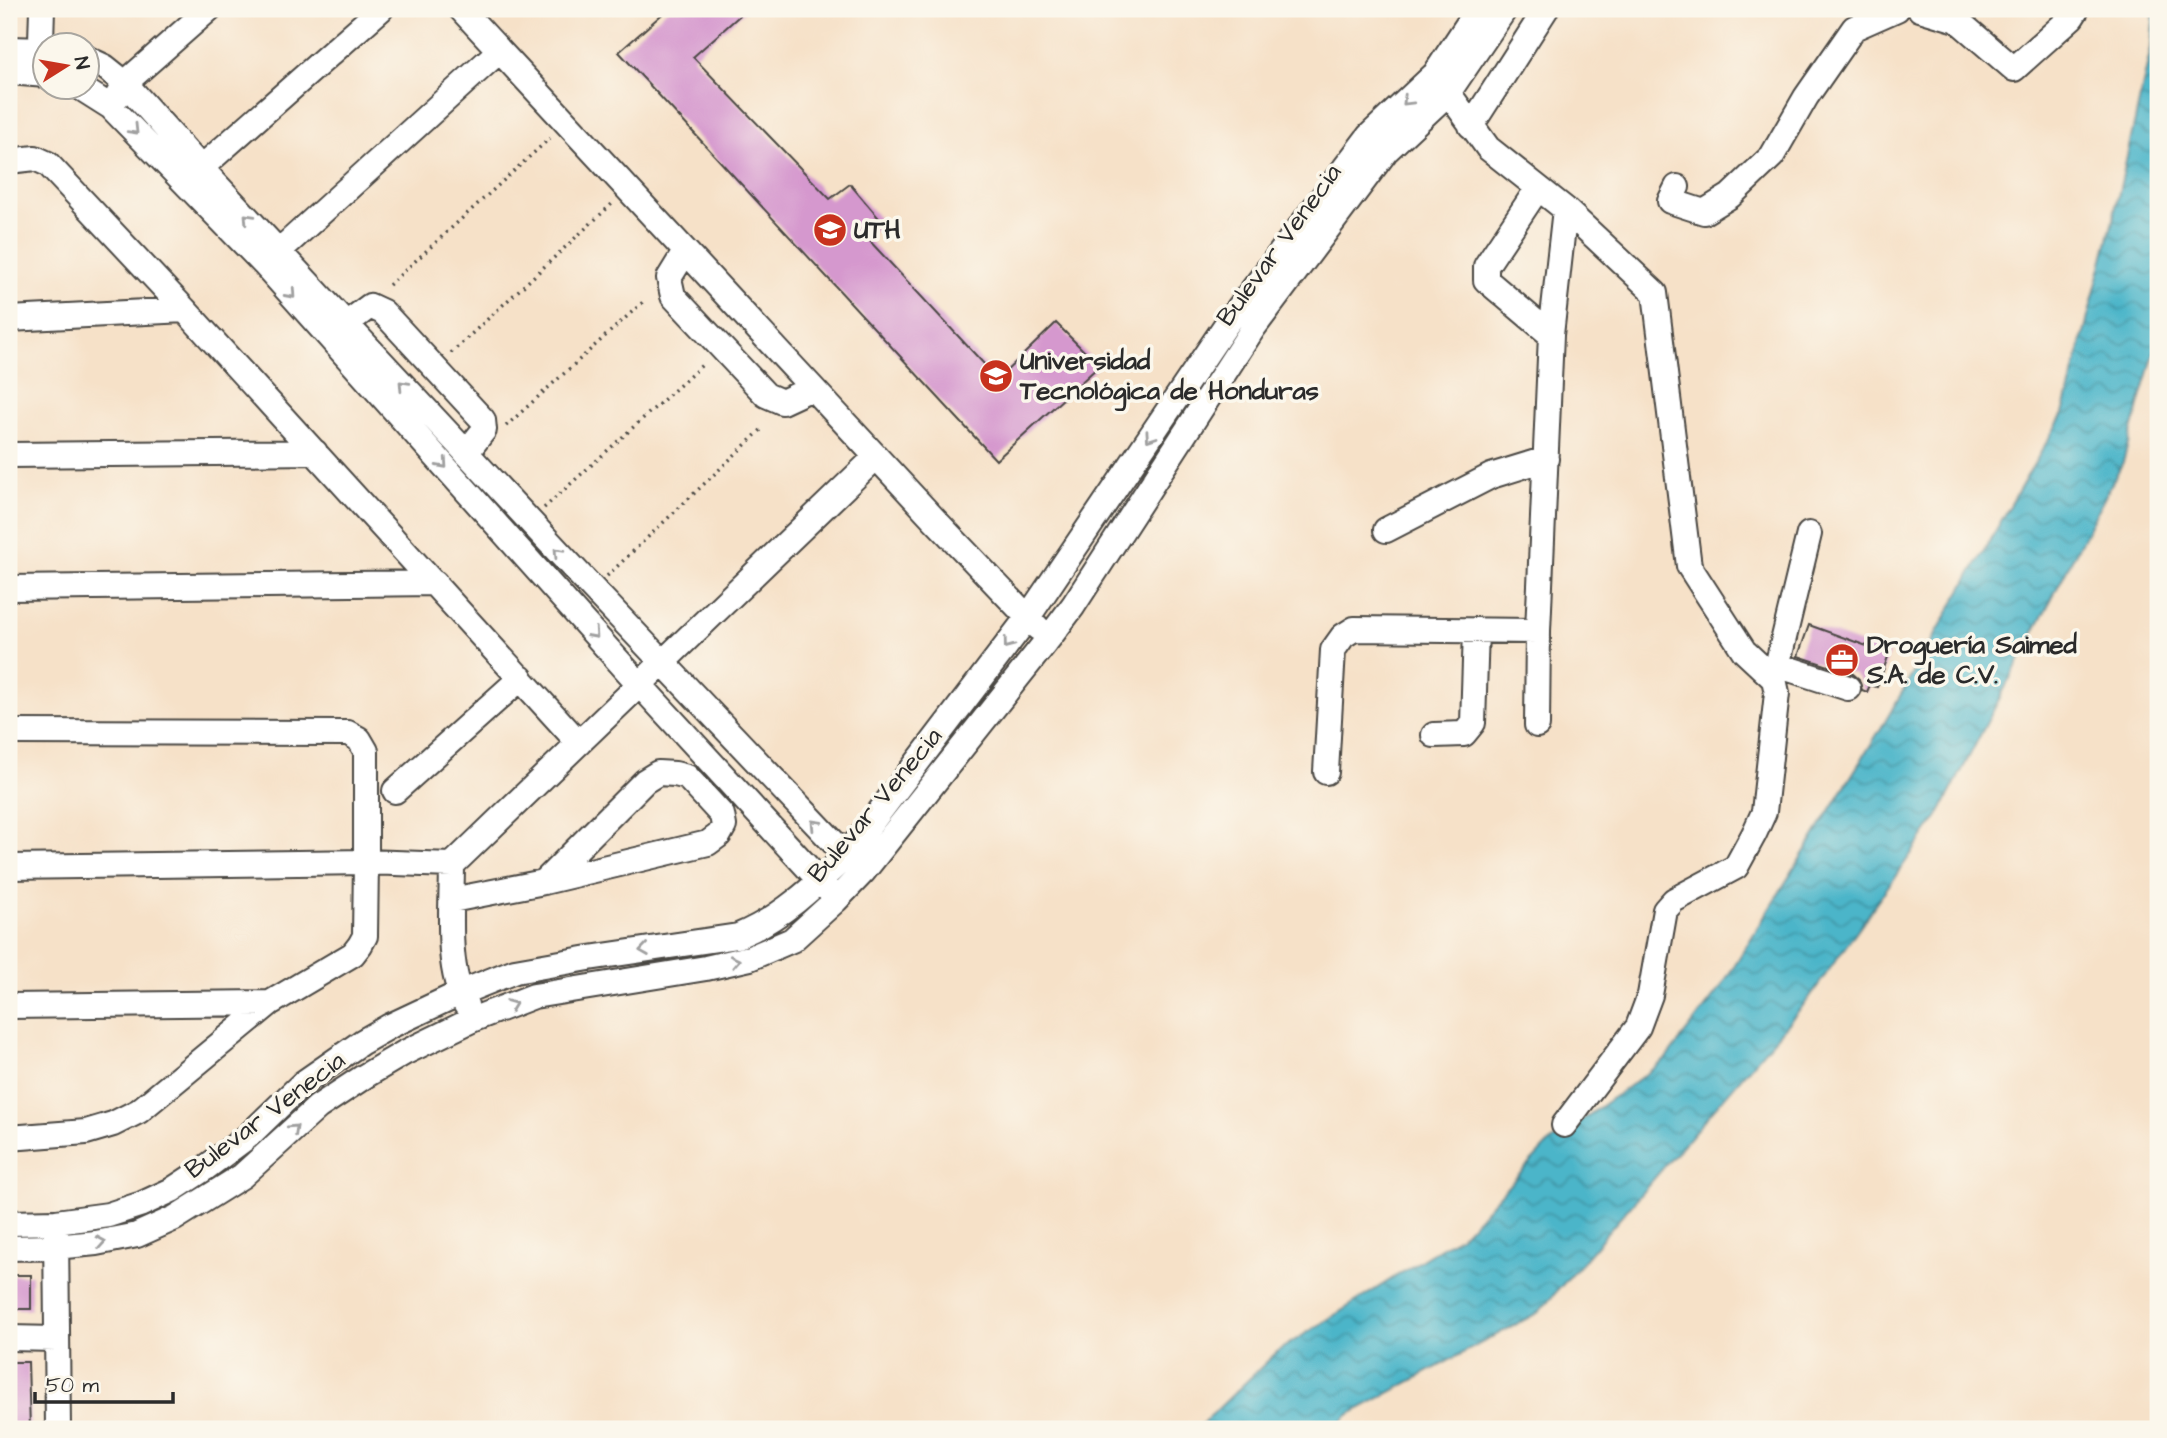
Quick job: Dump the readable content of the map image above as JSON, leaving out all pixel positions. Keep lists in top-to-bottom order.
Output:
{
  "streets": {
    "street": ["Bulevar Venecia"]
  },
  "places": {
    "school or university": ["UTH", "Universidad Tecnológica de Honduras"],
    "office": ["Droguería Saimed S.A. de C.V."]
  },
  "scale_bar": "50 m",
  "north": "right"
}
